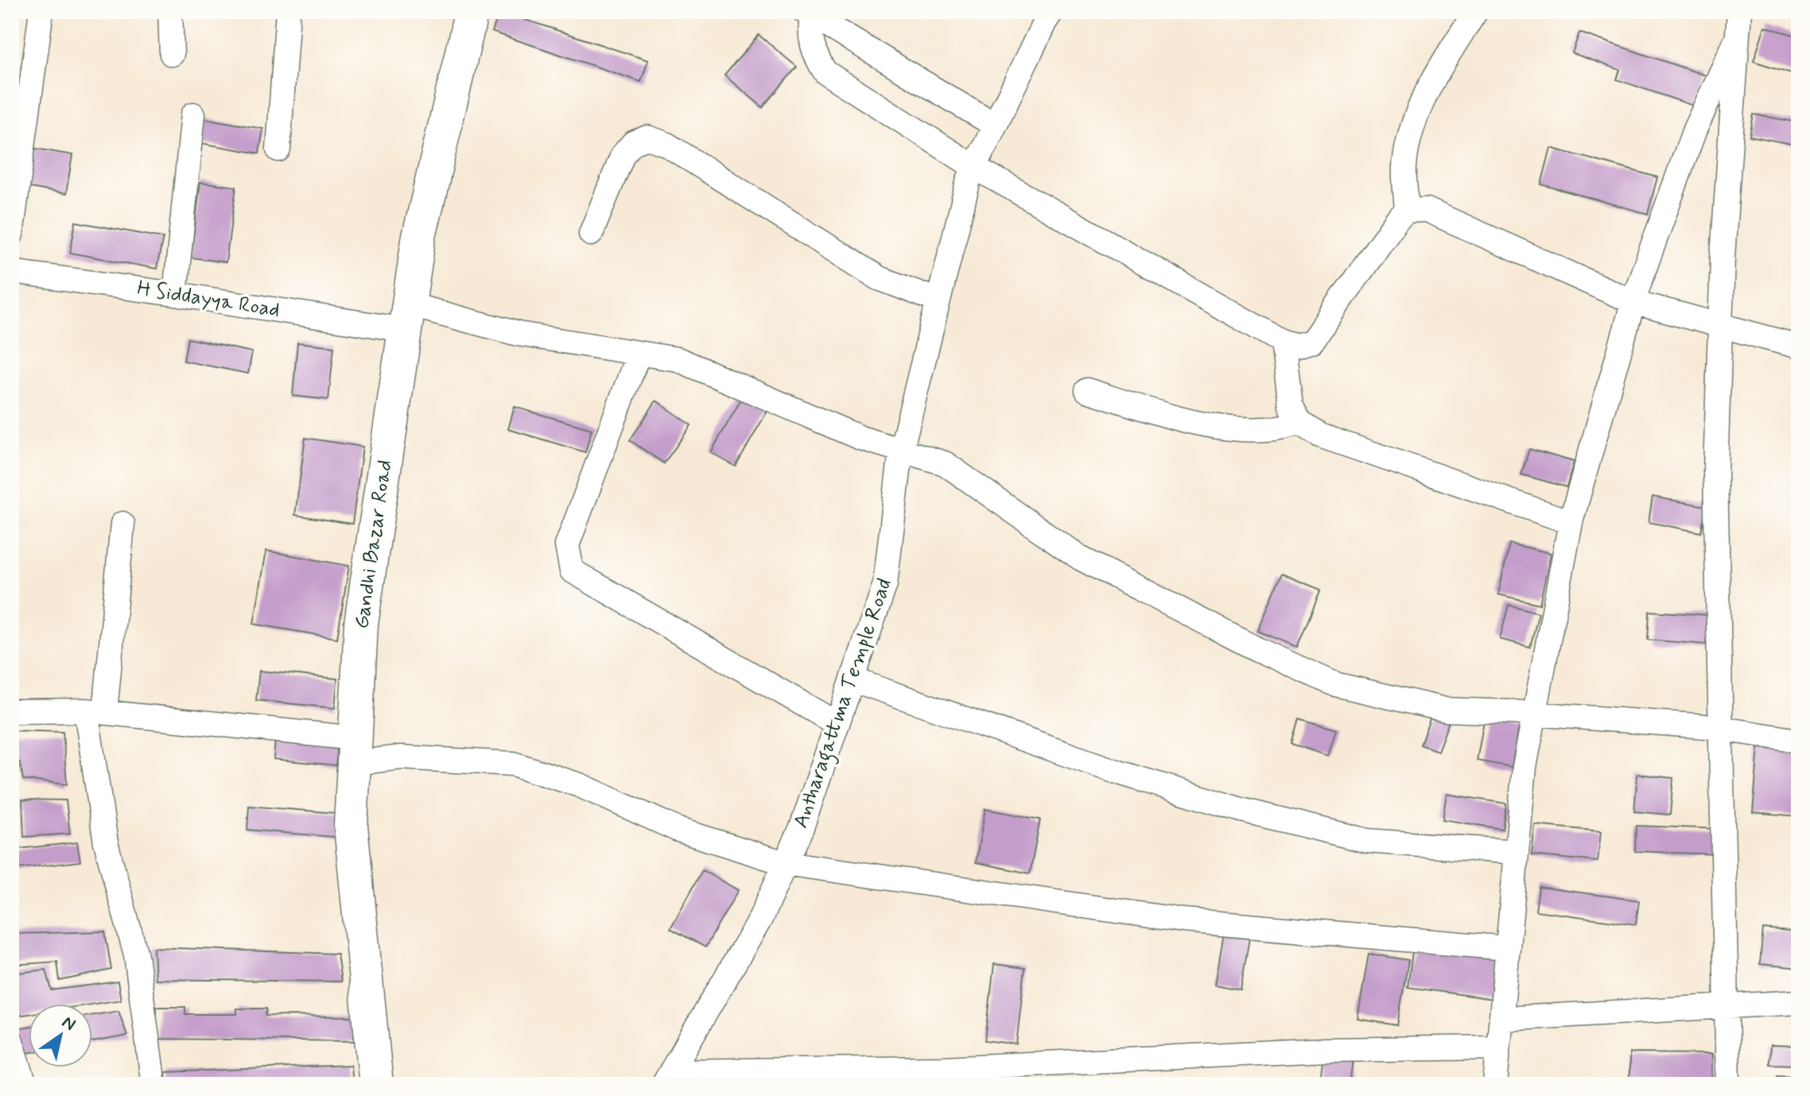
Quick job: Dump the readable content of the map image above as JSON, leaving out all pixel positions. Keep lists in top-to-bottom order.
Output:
{
  "streets": {
    "main road": ["Gandhi Bazar Road"],
    "street": ["H Siddayya Road", "Antharagattma Temple Road"]
  },
  "crossings": [
    ["H Siddayya Road", "Gandhi Bazar Road"],
    ["H Siddayya Road", "Antharagattma Temple Road"]
  ],
  "north": "top right"
}
